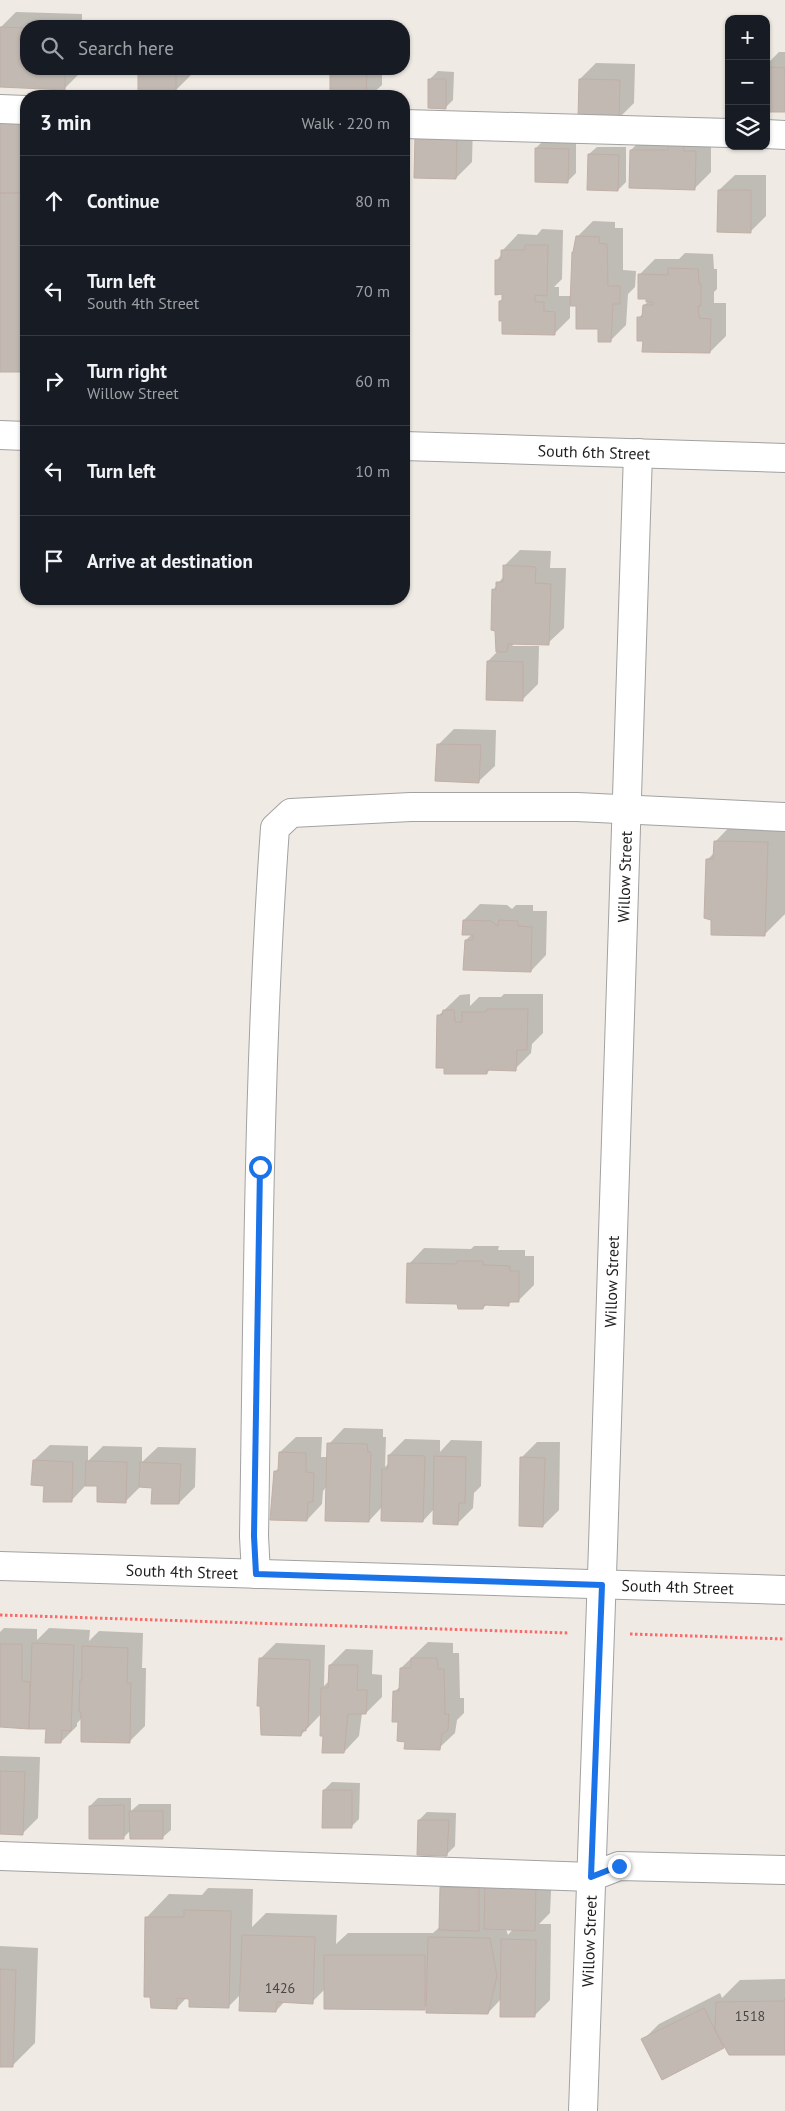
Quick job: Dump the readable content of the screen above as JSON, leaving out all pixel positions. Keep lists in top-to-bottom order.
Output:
{
  "streets": {
    "street": ["South 6th Street", "Willow Street", "South 4th Street"]
  },
  "crossings": [
    ["South 6th Street", "Willow Street"],
    ["Willow Street", "South 4th Street"]
  ],
  "house_numbers": ["1426", "1518"],
  "page": {
    "map_buttons": ["+", "−"],
    "search": "Search here",
    "heading": ["3 min", "Walk · 220 m"],
    "list": [
      ["Continue", "80 m"],
      ["Turn left", "South 4th Street", "70 m"],
      ["Turn right", "Willow Street", "60 m"],
      ["Turn left", "10 m"],
      "Arrive at destination"
    ]
  }
}
